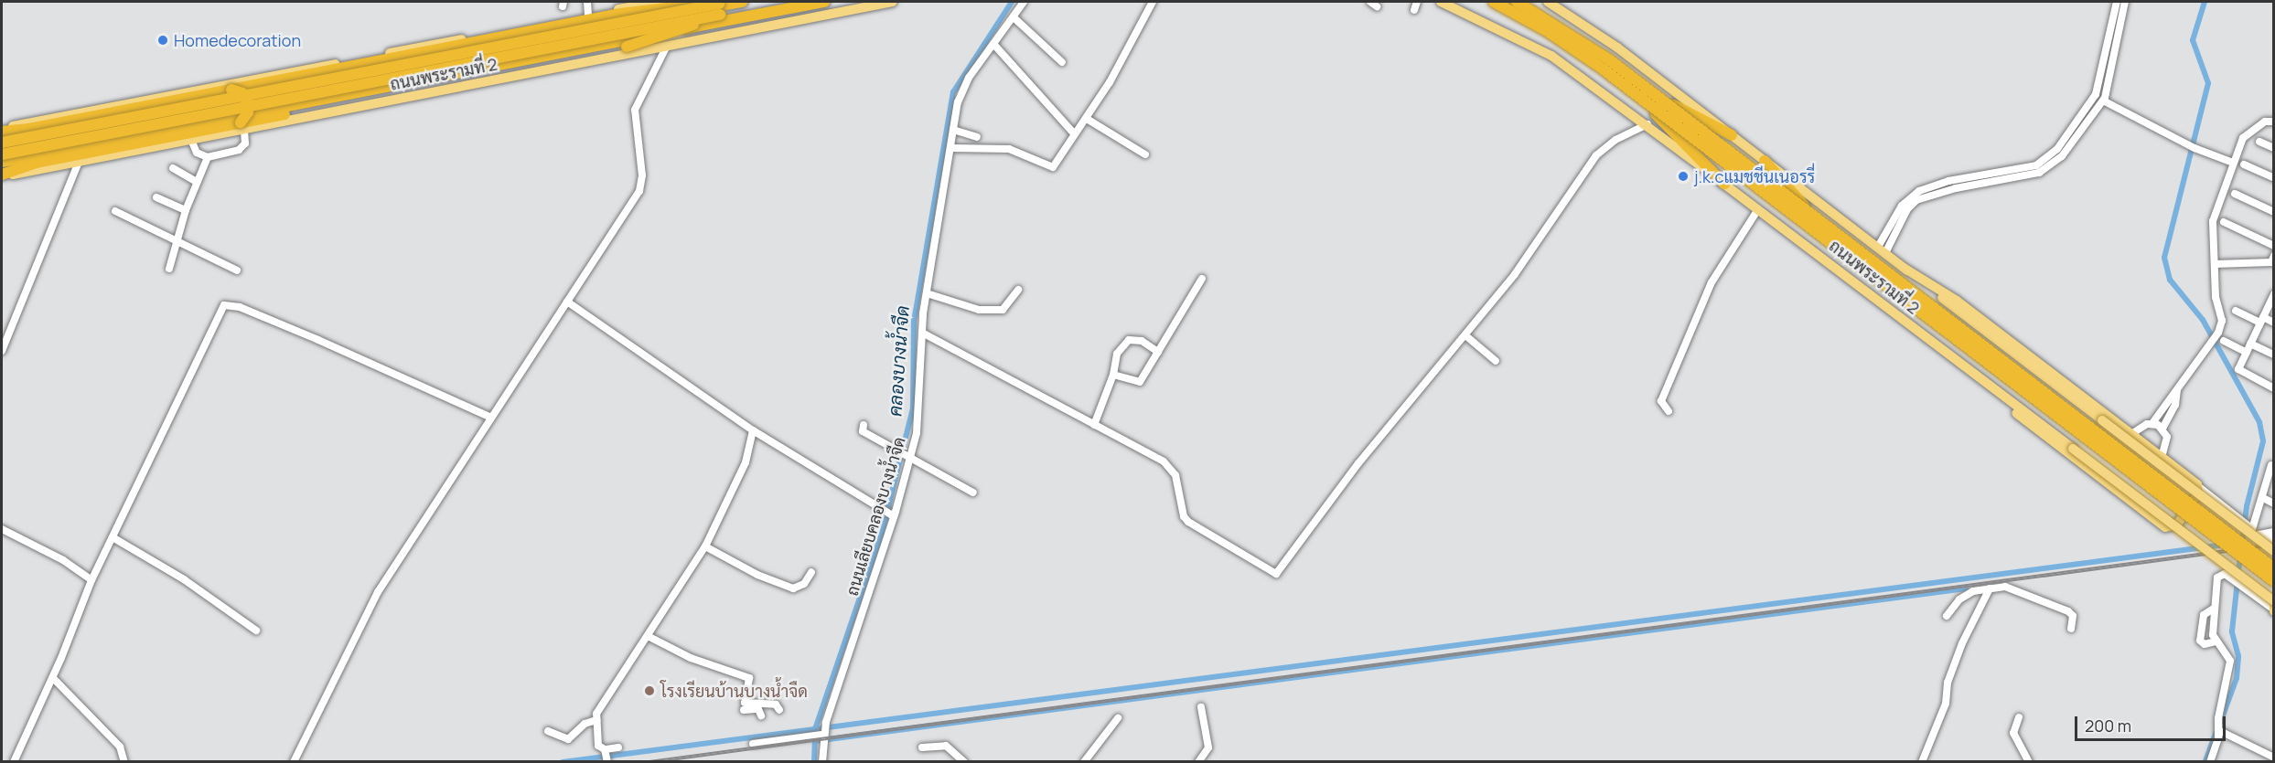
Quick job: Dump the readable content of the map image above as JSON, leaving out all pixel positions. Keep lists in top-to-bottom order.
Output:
{
  "streets": {
    "highway": ["ถนนพระรามที่ 2"],
    "street": ["ถนนเลียบคลองบางน้ำจืด"]
  },
  "water": ["คลองบางน้ำจืด"],
  "places": ["Homedecoration", "j.k.cแมชชีนเนอรรี่", "โรงเรียนบ้านบางนํ้าจืด"],
  "scale_bar": "200 m"
}
